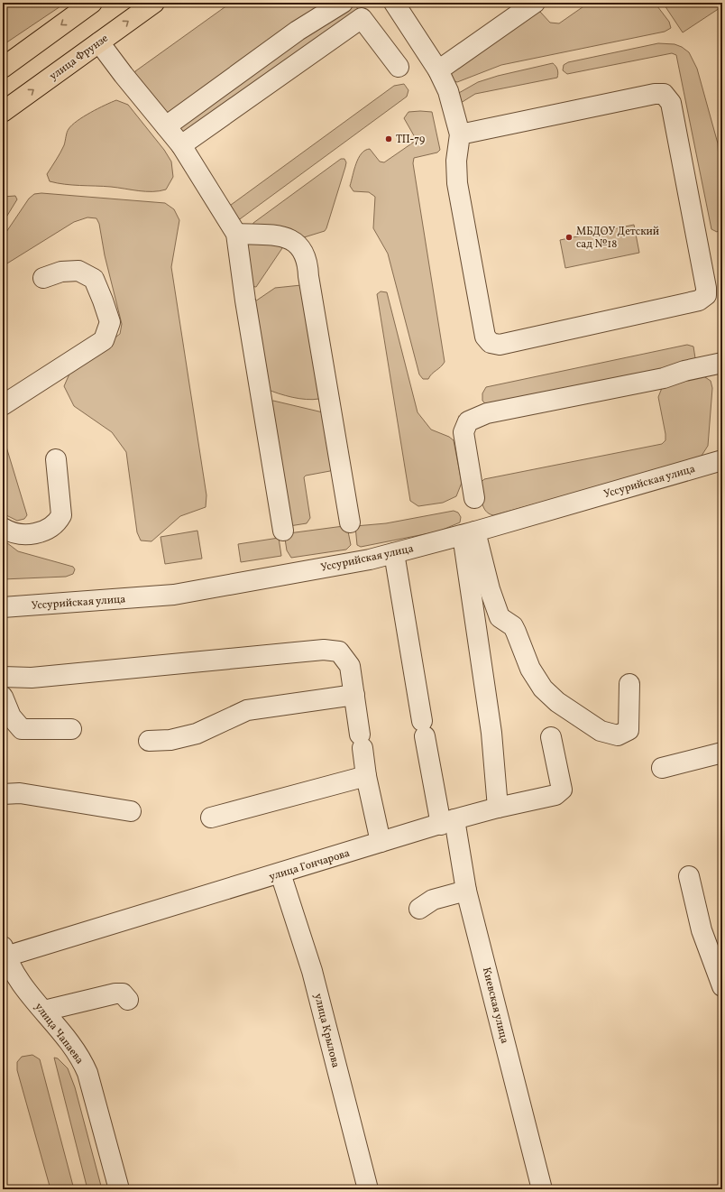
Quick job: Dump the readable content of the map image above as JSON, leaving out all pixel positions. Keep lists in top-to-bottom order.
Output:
{
  "streets": {
    "main road": ["улица Фрунзе"],
    "street": [
      "Уссурийская улица",
      "улица Гончарова",
      "Киевская улица",
      "улица Крылова",
      "улица Чапаева"
    ]
  },
  "crossings": [
    ["Уссурийская улица", "Киевская улица"],
    ["улица Гончарова", "Киевская улица"],
    ["улица Гончарова", "улица Крылова"],
    ["улица Гончарова", "улица Чапаева"]
  ],
  "places": ["ТП-79", "МБДОУ Детский сад №18"]
}
